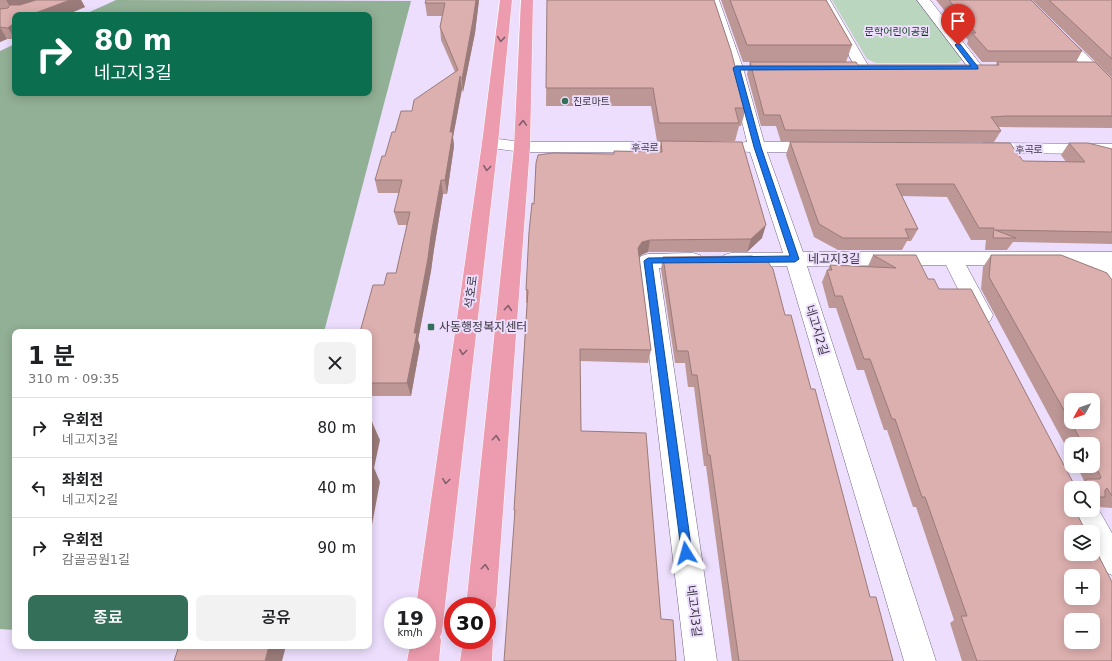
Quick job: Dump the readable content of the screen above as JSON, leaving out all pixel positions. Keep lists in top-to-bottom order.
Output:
{
  "streets": {
    "main road": ["석호로"],
    "street": ["후곡로", "네고지3길", "네고지2길"]
  },
  "crossings": [
    ["후곡로", "석호로"],
    ["후곡로", "네고지2길"],
    ["네고지3길", "네고지2길"]
  ],
  "parks": ["문학어린이공원"],
  "places": {
    "other": ["진로마트"],
    "transit": ["사동행정복지센터"]
  },
  "north": "bottom left",
  "page": {
    "turn": ["80 m", "네고지3길"],
    "heading": ["1 분", "310 m · 09:35"],
    "map_buttons": ["+", "−"],
    "list": [
      {
        "name": "우회전",
        "note": "네고지3길",
        "value": "80 m"
      },
      {
        "name": "좌회전",
        "note": "네고지2길",
        "value": "40 m"
      },
      {
        "name": "우회전",
        "note": "감골공원1길",
        "value": "90 m"
      }
    ],
    "buttons": ["종료", "공유"],
    "speed": "19 km/h",
    "limit": "30"
  }
}
